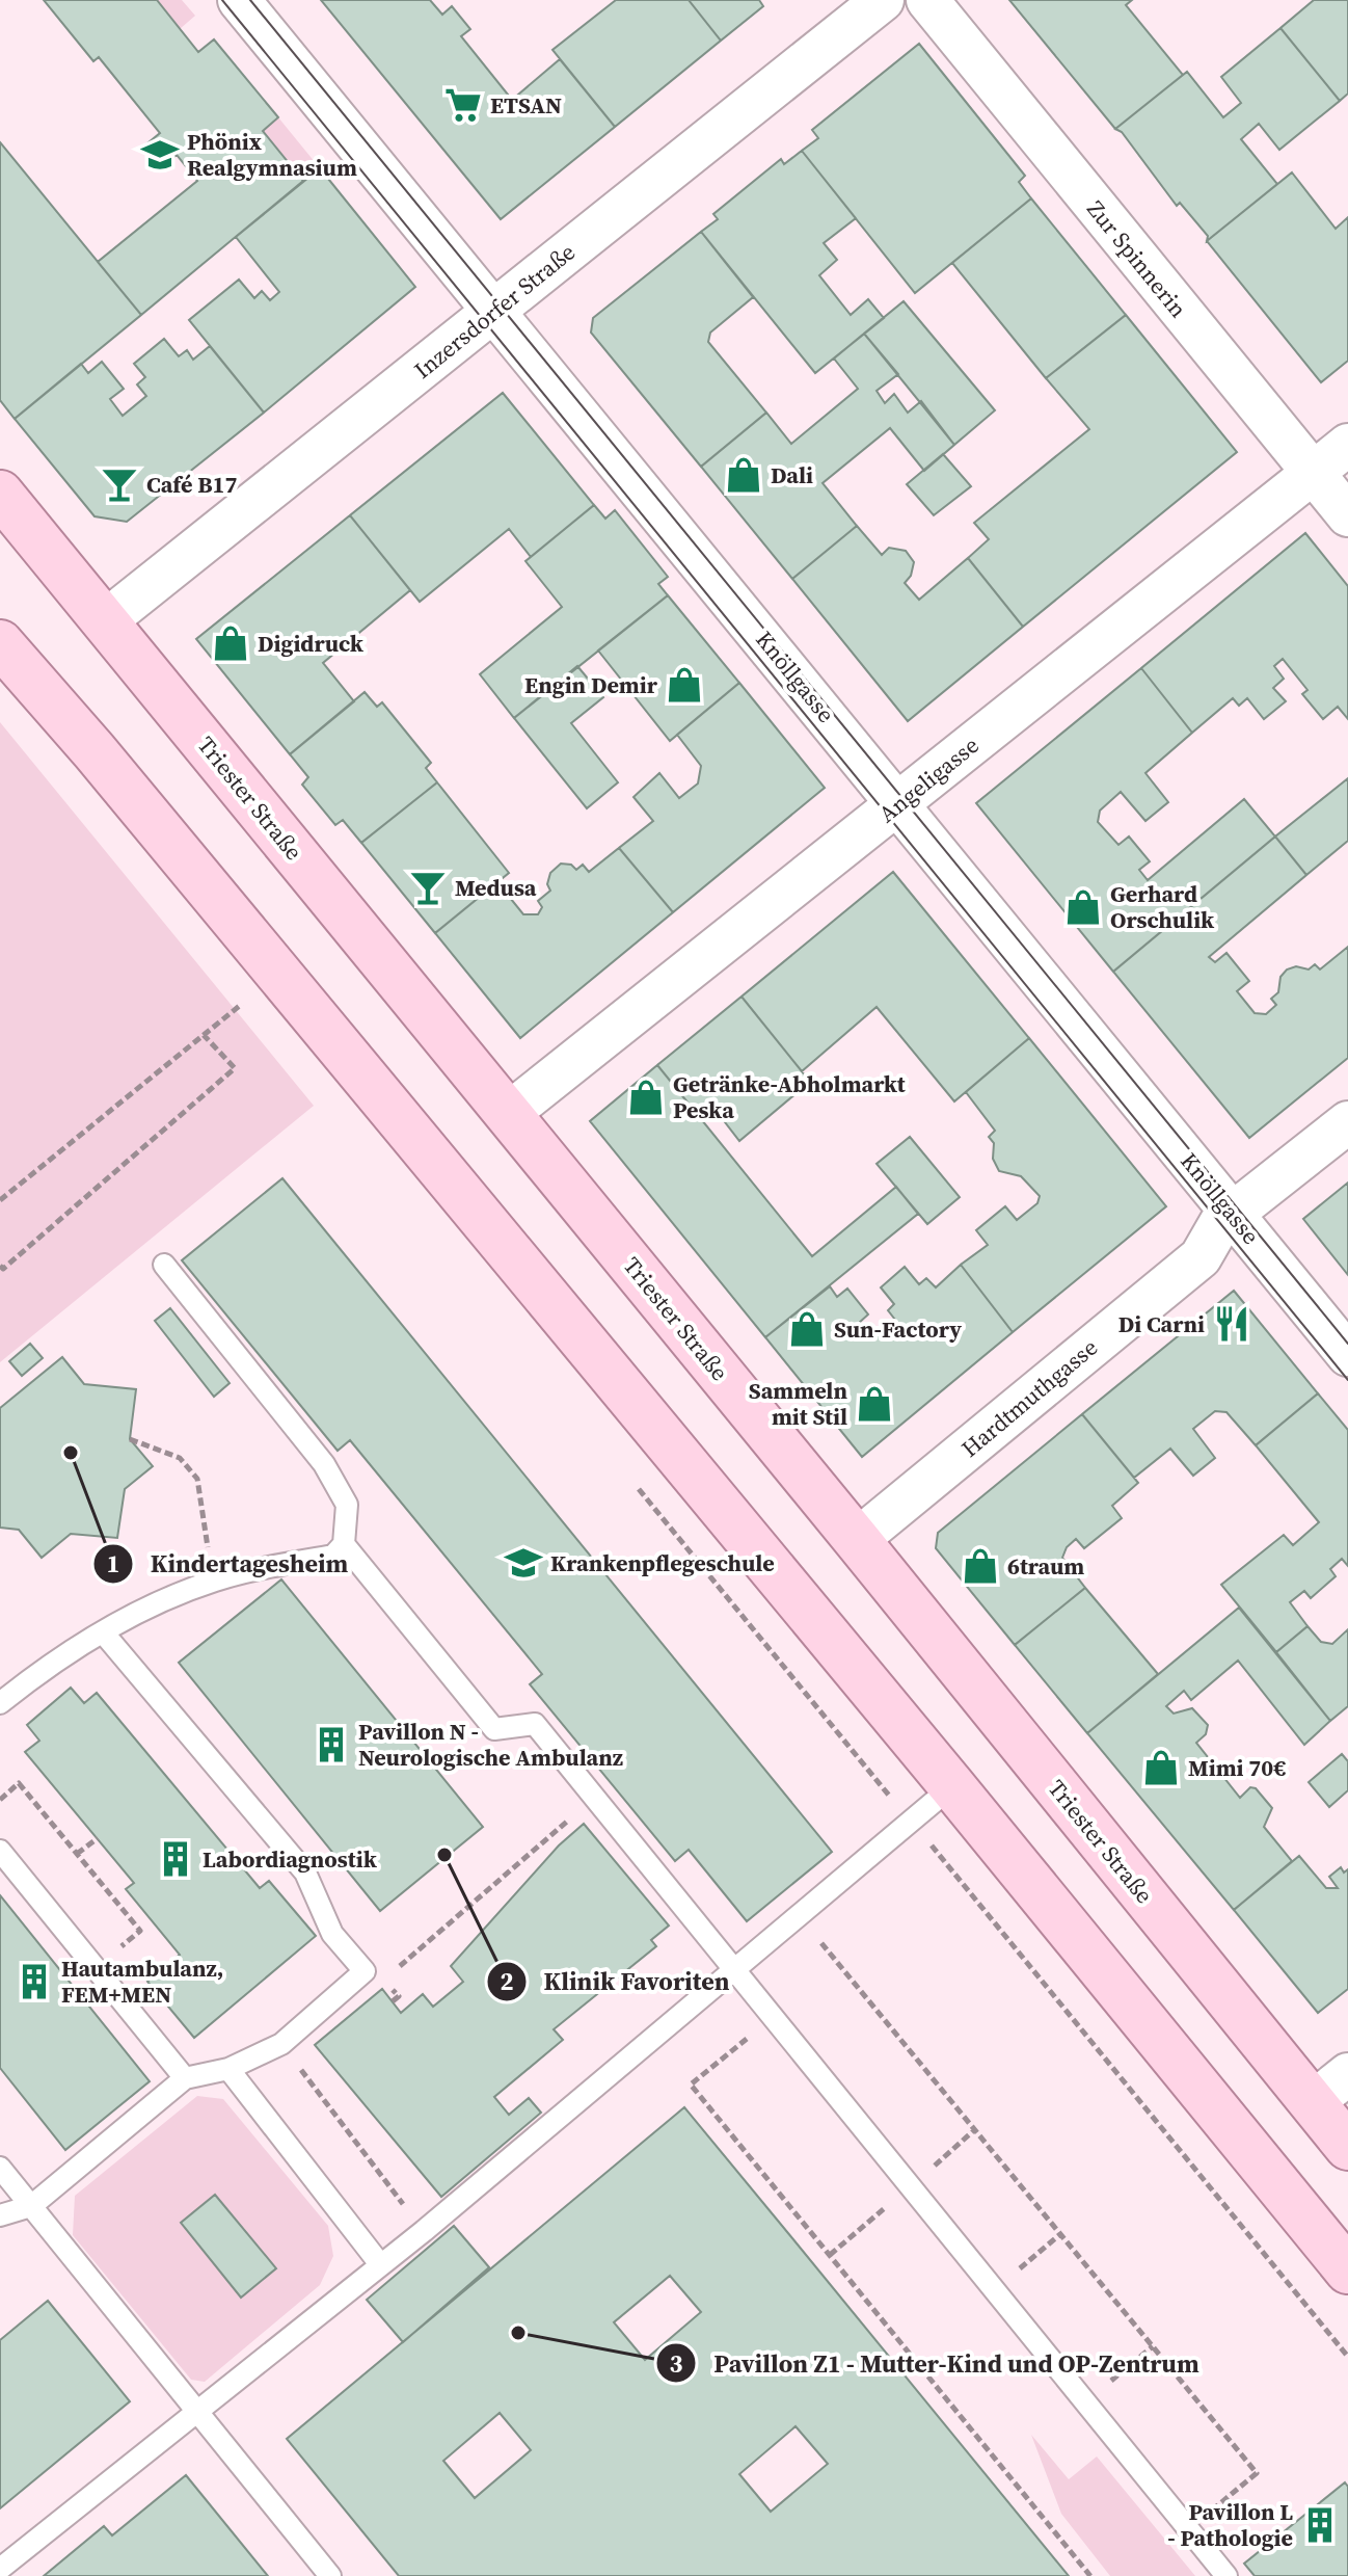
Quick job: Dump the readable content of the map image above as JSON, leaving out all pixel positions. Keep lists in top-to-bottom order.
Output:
{
  "streets": {
    "main road": ["Triester Straße"],
    "street": [
      "Zur Spinnerin",
      "Inzersdorfer Straße",
      "Knöllgasse",
      "Angeligasse",
      "Hardtmuthgasse"
    ]
  },
  "crossings": [
    ["Zur Spinnerin", "Angeligasse"],
    ["Inzersdorfer Straße", "Knöllgasse"],
    ["Inzersdorfer Straße", "Triester Straße"],
    ["Knöllgasse", "Angeligasse"],
    ["Knöllgasse", "Hardtmuthgasse"],
    ["Angeligasse", "Triester Straße"],
    ["Triester Straße", "Hardtmuthgasse"]
  ],
  "places": {
    "supermarket": ["ETSAN"],
    "school or university": ["Phönix Realgymnasium", "Krankenpflegeschule"],
    "shop": [
      "Dali",
      "Digidruck",
      "Engin Demir",
      "Gerhard Orschulik",
      "Getränke-Abholmarkt Peska",
      "Sun-Factory",
      "Sammeln mit Stil",
      "6traum",
      "Mimi 70€"
    ],
    "bar": ["Café B17", "Medusa"],
    "restaurant": ["Di Carni"],
    "other": ["Kindertagesheim", "Klinik Favoriten", "Pavillon Z1 - Mutter-Kind und OP-Zentrum"],
    "building": [
      "Pavillon N - Neurologische Ambulanz",
      "Labordiagnostik",
      "Hautambulanz, FEM+MEN",
      "Pavillon L - Pathologie"
    ]
  }
}
